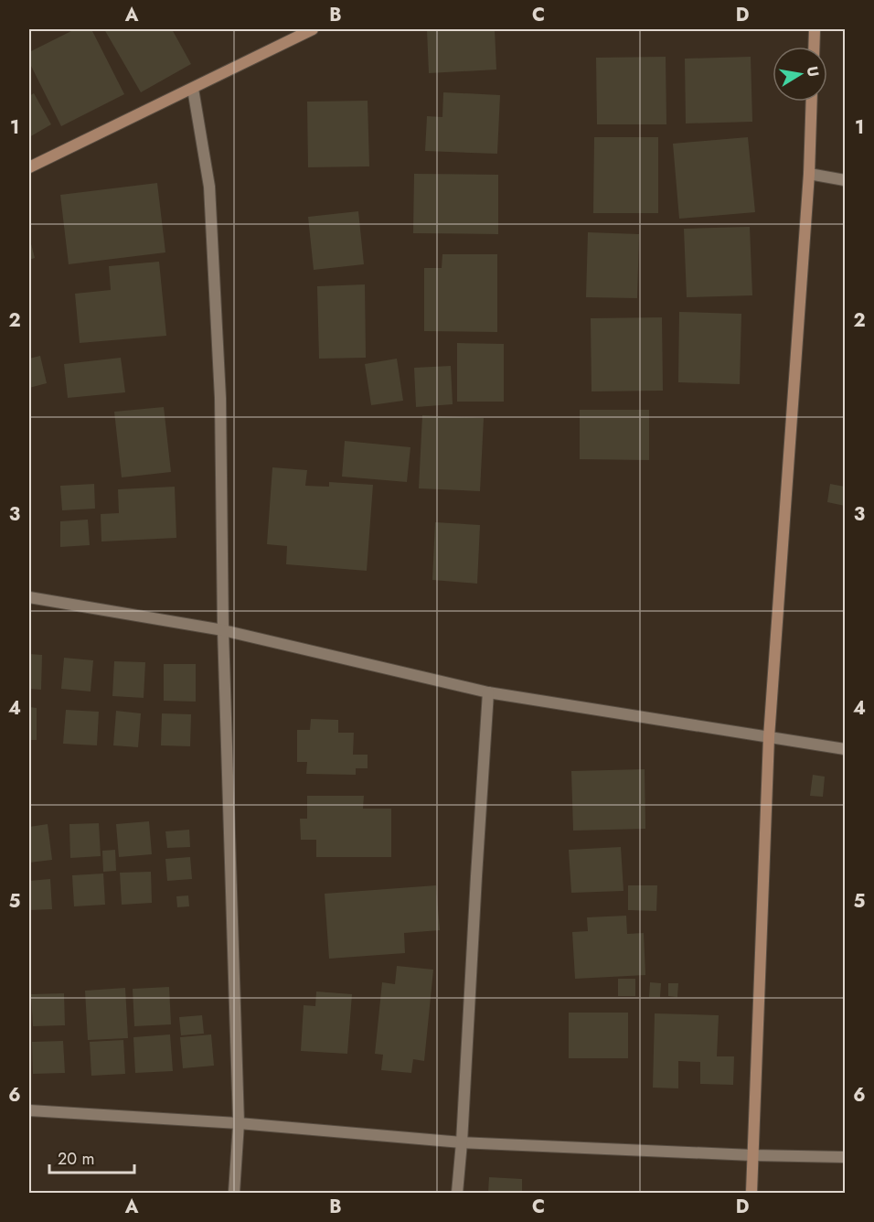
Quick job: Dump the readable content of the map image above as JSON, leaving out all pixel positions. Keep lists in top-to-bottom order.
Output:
{
  "scale_bar": "20 m",
  "north": "right",
  "grid": {
    "columns": [
      "A",
      "B",
      "C",
      "D"
    ],
    "rows": [
      "1",
      "2",
      "3",
      "4",
      "5",
      "6"
    ]
  }
}
